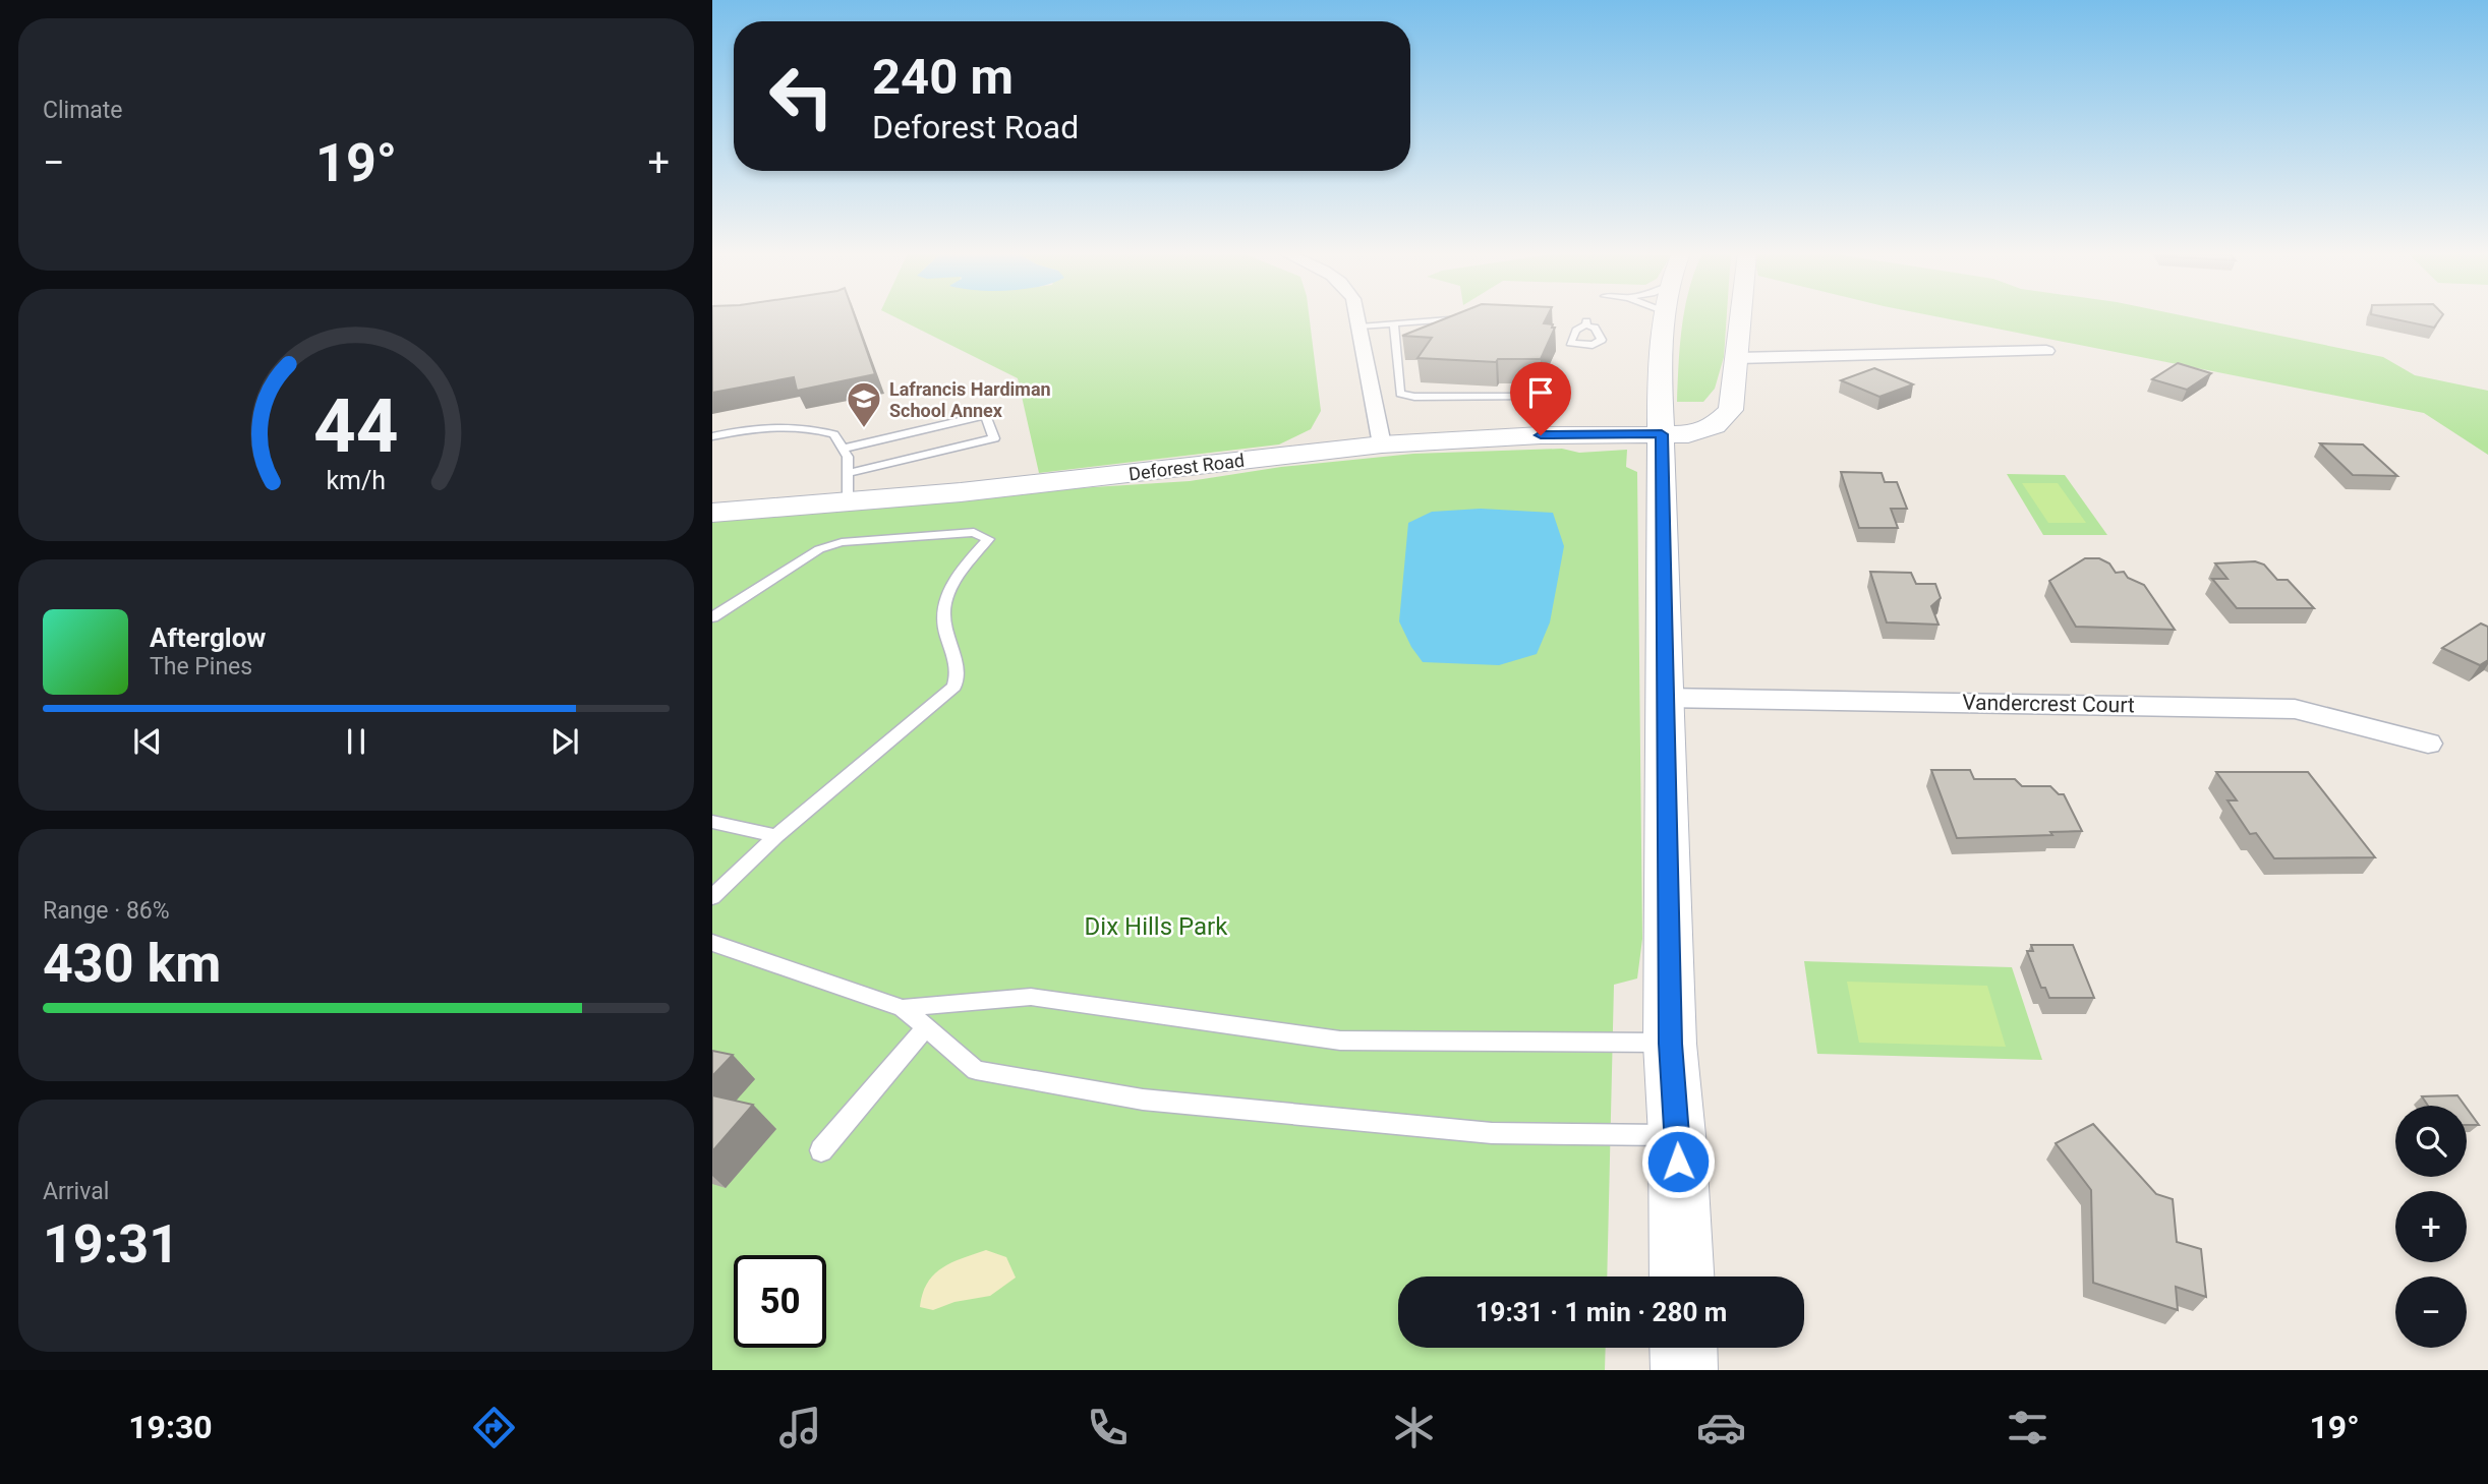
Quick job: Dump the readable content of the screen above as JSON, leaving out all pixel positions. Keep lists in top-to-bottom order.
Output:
{
  "streets": {
    "street": ["Deforest Road", "Vandercrest Court"]
  },
  "parks": ["Dix Hills Park"],
  "places": {
    "school or university": ["Lafrancis Hardiman School Annex"]
  },
  "page": {
    "tile": [
      "Climate",
      ["Range · 86%", "430 km"],
      ["Arrival", "19:31"]
    ],
    "turn": ["240 m", "Deforest Road"],
    "heat": ["−", "19°", "+"],
    "song": ["Afterglow", "The Pines"],
    "map_buttons": ["+", "−"],
    "limit": "50",
    "trip": "19:31 · 1 min · 280 m",
    "tabs": ["19:30", "19°"],
    "gauge": ["44", "km/h"]
  }
}
